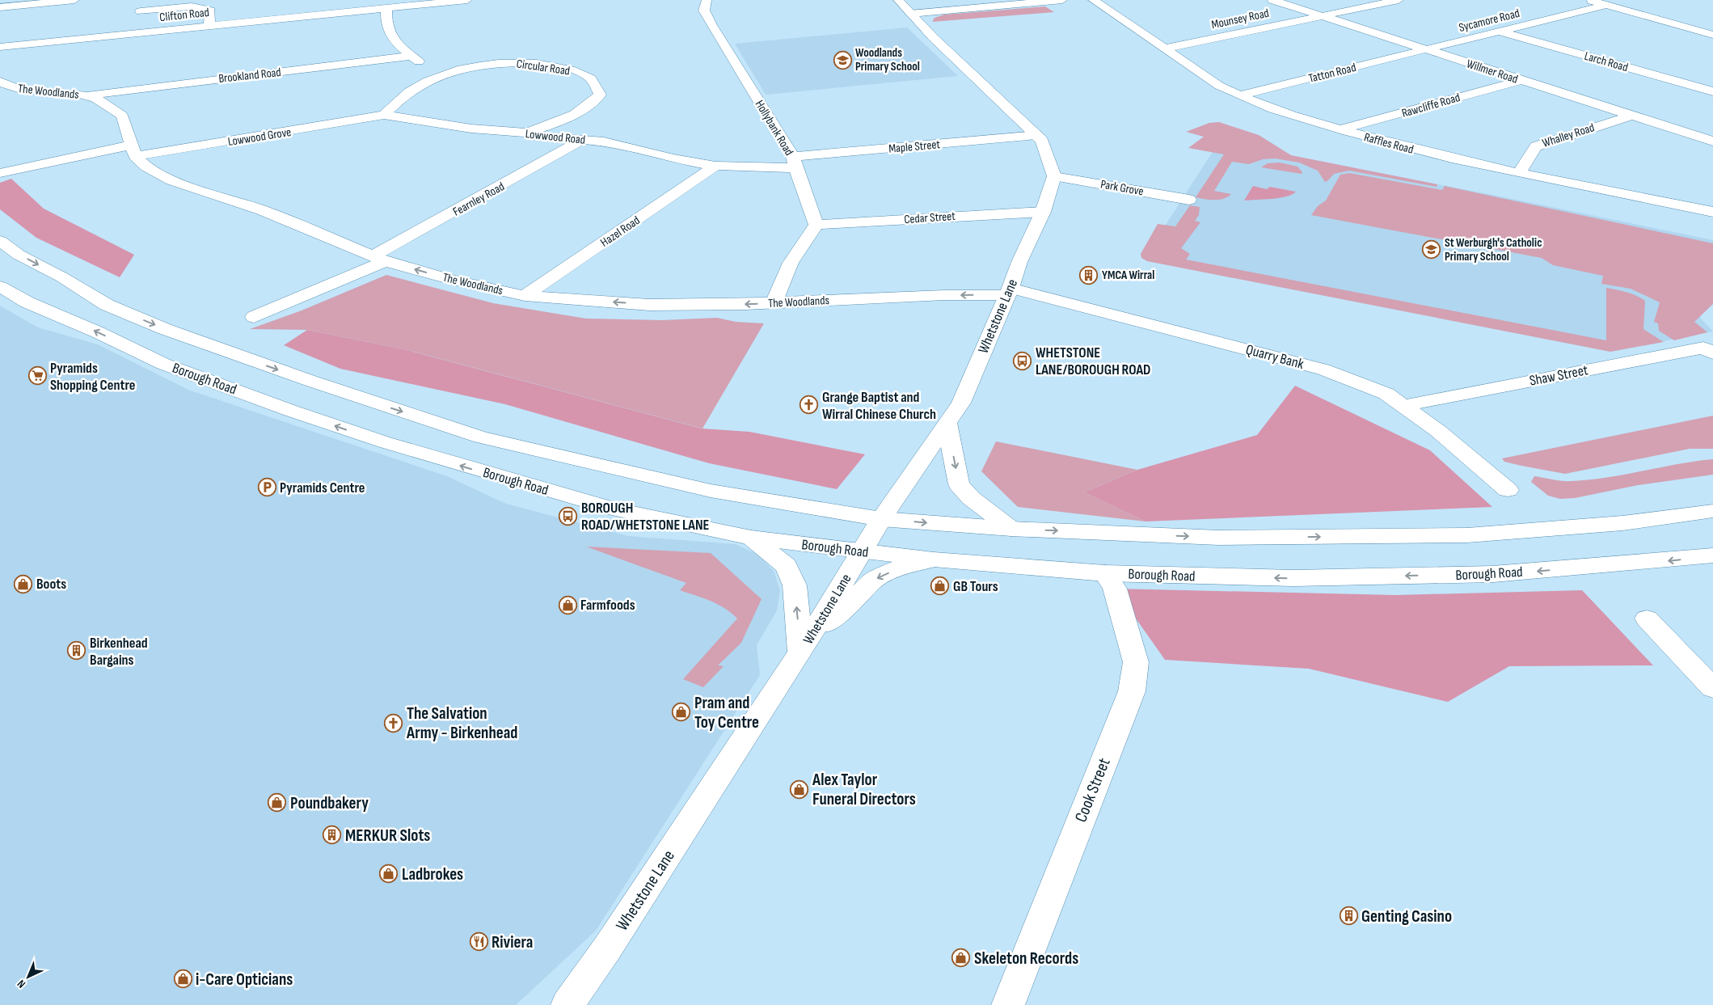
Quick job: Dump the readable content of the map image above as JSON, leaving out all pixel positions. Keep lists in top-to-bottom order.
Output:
{
  "streets": {
    "main road": [
      "Clifton Road",
      "Mounsey Road",
      "Sycamore Road",
      "Larch Road",
      "Circular Road",
      "Willmer Road",
      "Tatton Road",
      "Brookland Road",
      "The Woodlands",
      "Rawcliffe Road",
      "Hollybank Road",
      "Whalley Road",
      "Lowwood Grove",
      "Lowwood Road",
      "Raffles Road",
      "Maple Street",
      "Park Grove",
      "Fearnley Road",
      "Cedar Street",
      "Hazel Road",
      "Whetstone Lane",
      "Quarry Bank",
      "Shaw Street",
      "Borough Road",
      "Cook Street"
    ]
  },
  "crossings": [
    ["Mounsey Road", "Willmer Road"],
    ["Mounsey Road", "Raffles Road"],
    ["Sycamore Road", "Larch Road"],
    ["Sycamore Road", "Willmer Road"],
    ["Sycamore Road", "Tatton Road"],
    ["Circular Road", "Lowwood Grove"],
    ["Circular Road", "Lowwood Road"],
    ["Willmer Road", "Tatton Road"],
    ["Willmer Road", "Rawcliffe Road"],
    ["Willmer Road", "Whalley Road"],
    ["Tatton Road", "Raffles Road"],
    ["Brookland Road", "The Woodlands"],
    ["The Woodlands", "Lowwood Grove"],
    ["The Woodlands", "Fearnley Road"],
    ["The Woodlands", "Hazel Road"],
    ["The Woodlands", "Whetstone Lane"],
    ["The Woodlands", "Quarry Bank"],
    ["Rawcliffe Road", "Raffles Road"],
    ["Hollybank Road", "Lowwood Road"],
    ["Hollybank Road", "Maple Street"],
    ["Hollybank Road", "Cedar Street"],
    ["Whalley Road", "Raffles Road"],
    ["Lowwood Grove", "Lowwood Road"],
    ["Lowwood Road", "Maple Street"],
    ["Lowwood Road", "Fearnley Road"],
    ["Lowwood Road", "Hazel Road"],
    ["Park Grove", "Whetstone Lane"],
    ["Cedar Street", "Whetstone Lane"],
    ["Whetstone Lane", "Quarry Bank"],
    ["Whetstone Lane", "Borough Road"],
    ["Quarry Bank", "Shaw Street"],
    ["Borough Road", "Cook Street"]
  ],
  "places": {
    "school or university": ["Woodlands Primary School", "St Werburgh's Catholic Primary School"],
    "building": [
      "YMCA Wirral",
      "Birkenhead Bargains",
      "MERKUR Slots",
      "Genting Casino"
    ],
    "bus stop": ["WHETSTONE LANE/BOROUGH ROAD", "BOROUGH ROAD/WHETSTONE LANE"],
    "supermarket": ["Pyramids Shopping Centre"],
    "church": ["Grange Baptist and Wirral Chinese Church", "The Salvation Army - Birkenhead"],
    "parking": ["Pyramids Centre"],
    "shop": [
      "Boots",
      "GB Tours",
      "Farmfoods",
      "Pram and Toy Centre",
      "Alex Taylor Funeral Directors",
      "Poundbakery",
      "Ladbrokes",
      "Skeleton Records",
      "i-Care Opticians"
    ],
    "restaurant": ["Riviera"]
  },
  "north": "bottom left"
}
